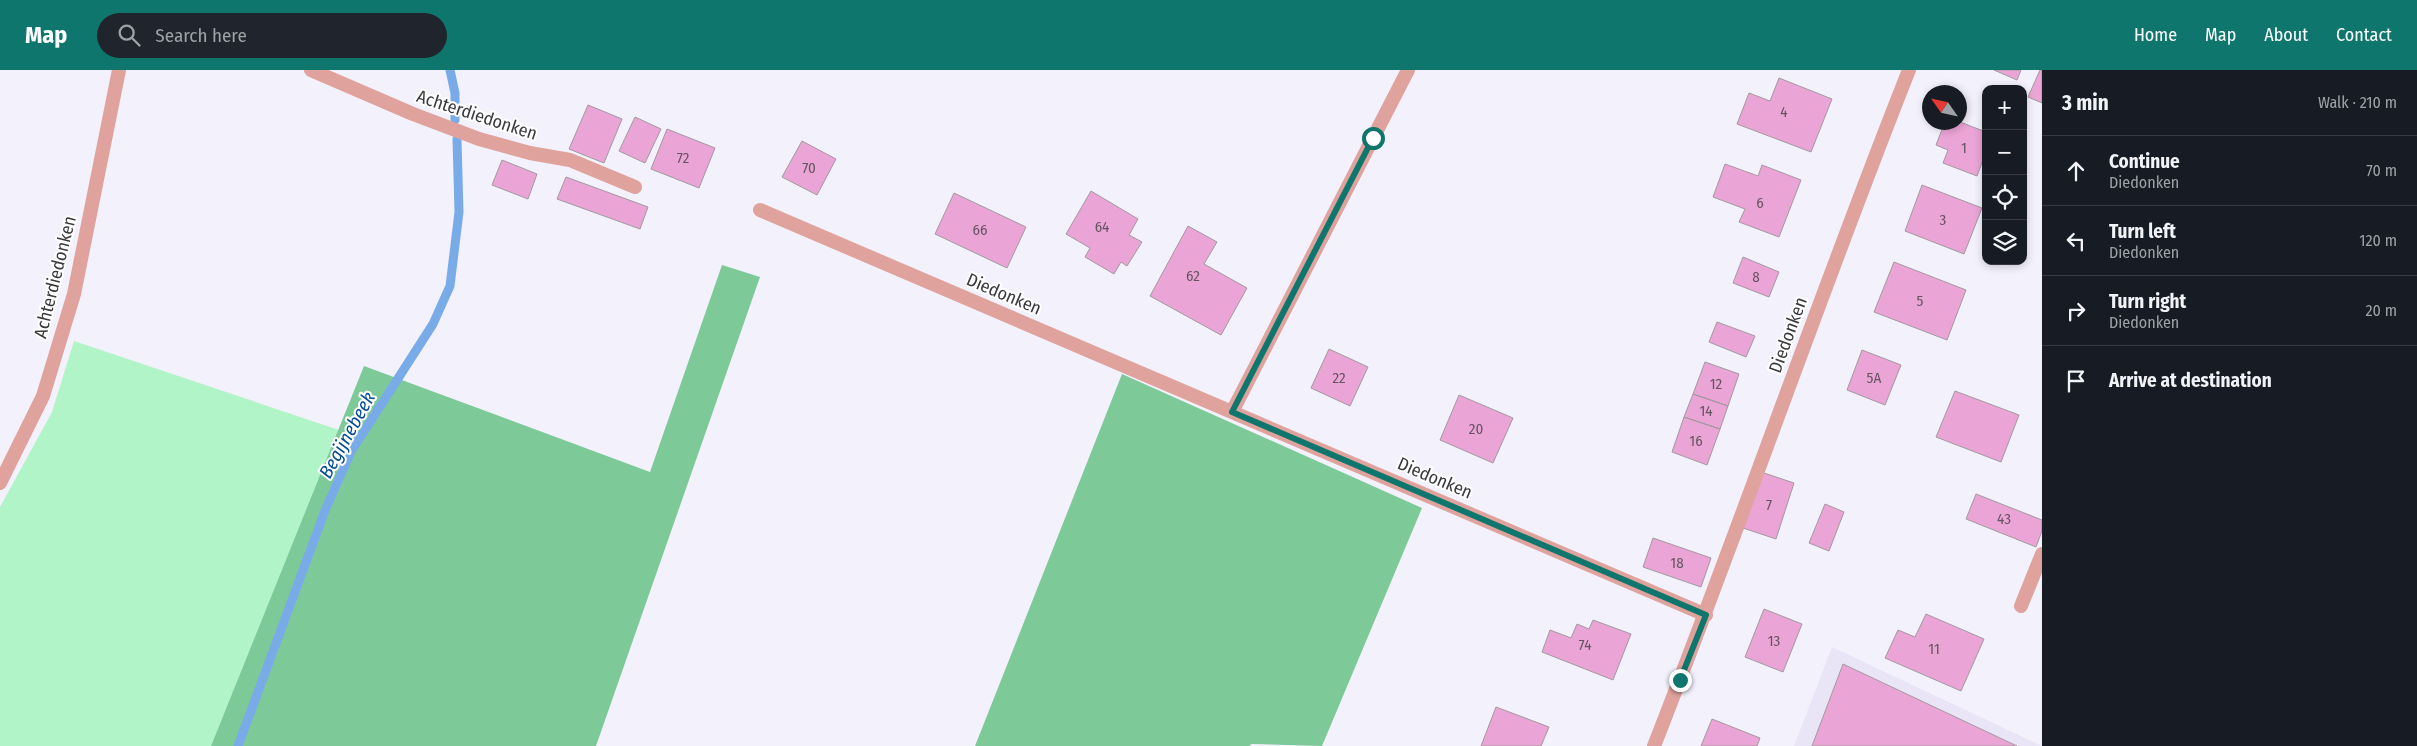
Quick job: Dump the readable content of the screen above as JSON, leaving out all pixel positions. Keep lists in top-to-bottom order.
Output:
{
  "streets": {
    "street": ["Achterdiedonken", "Diedonken"]
  },
  "water": ["Begijnebeek"],
  "house_numbers": [
    "4",
    "1",
    "72",
    "70",
    "6",
    "3",
    "64",
    "66",
    "62",
    "8",
    "5",
    "22",
    "5A",
    "12",
    "14",
    "20",
    "16",
    "7",
    "43",
    "18",
    "13",
    "74",
    "11"
  ],
  "north": "top left",
  "page": {
    "header": "Map",
    "search": "Search here",
    "nav": [
      "Home",
      "Map",
      "About",
      "Contact"
    ],
    "heading": ["3 min", "Walk · 210 m"],
    "map_buttons": ["+", "−"],
    "list": [
      ["Continue", "Diedonken", "70 m"],
      ["Turn left", "Diedonken", "120 m"],
      ["Turn right", "Diedonken", "20 m"],
      "Arrive at destination"
    ]
  }
}
